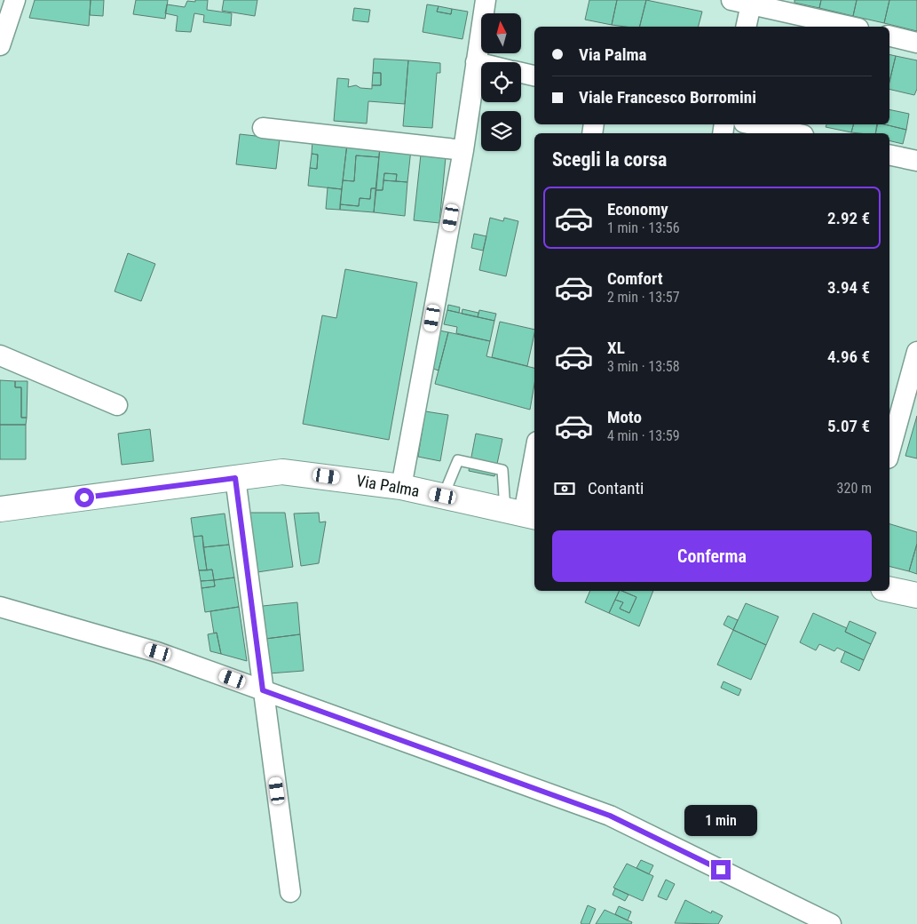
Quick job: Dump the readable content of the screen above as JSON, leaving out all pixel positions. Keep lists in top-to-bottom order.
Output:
{
  "streets": {
    "main road": ["Via Palma"]
  },
  "north": "top",
  "page": {
    "banner": ["Via Palma", "Viale Francesco Borromini"],
    "heading": "Scegli la corsa",
    "list": [
      {
        "name": "Economy",
        "note": "1 min · 13:56",
        "value": "2.92 €"
      },
      {
        "name": "Comfort",
        "note": "2 min · 13:57",
        "value": "3.94 €"
      },
      {
        "name": "XL",
        "note": "3 min · 13:58",
        "value": "4.96 €"
      },
      {
        "name": "Moto",
        "note": "4 min · 13:59",
        "value": "5.07 €"
      }
    ],
    "pay": ["Contanti", "320 m"],
    "buttons": "Conferma",
    "bubble": "1 min"
  }
}
